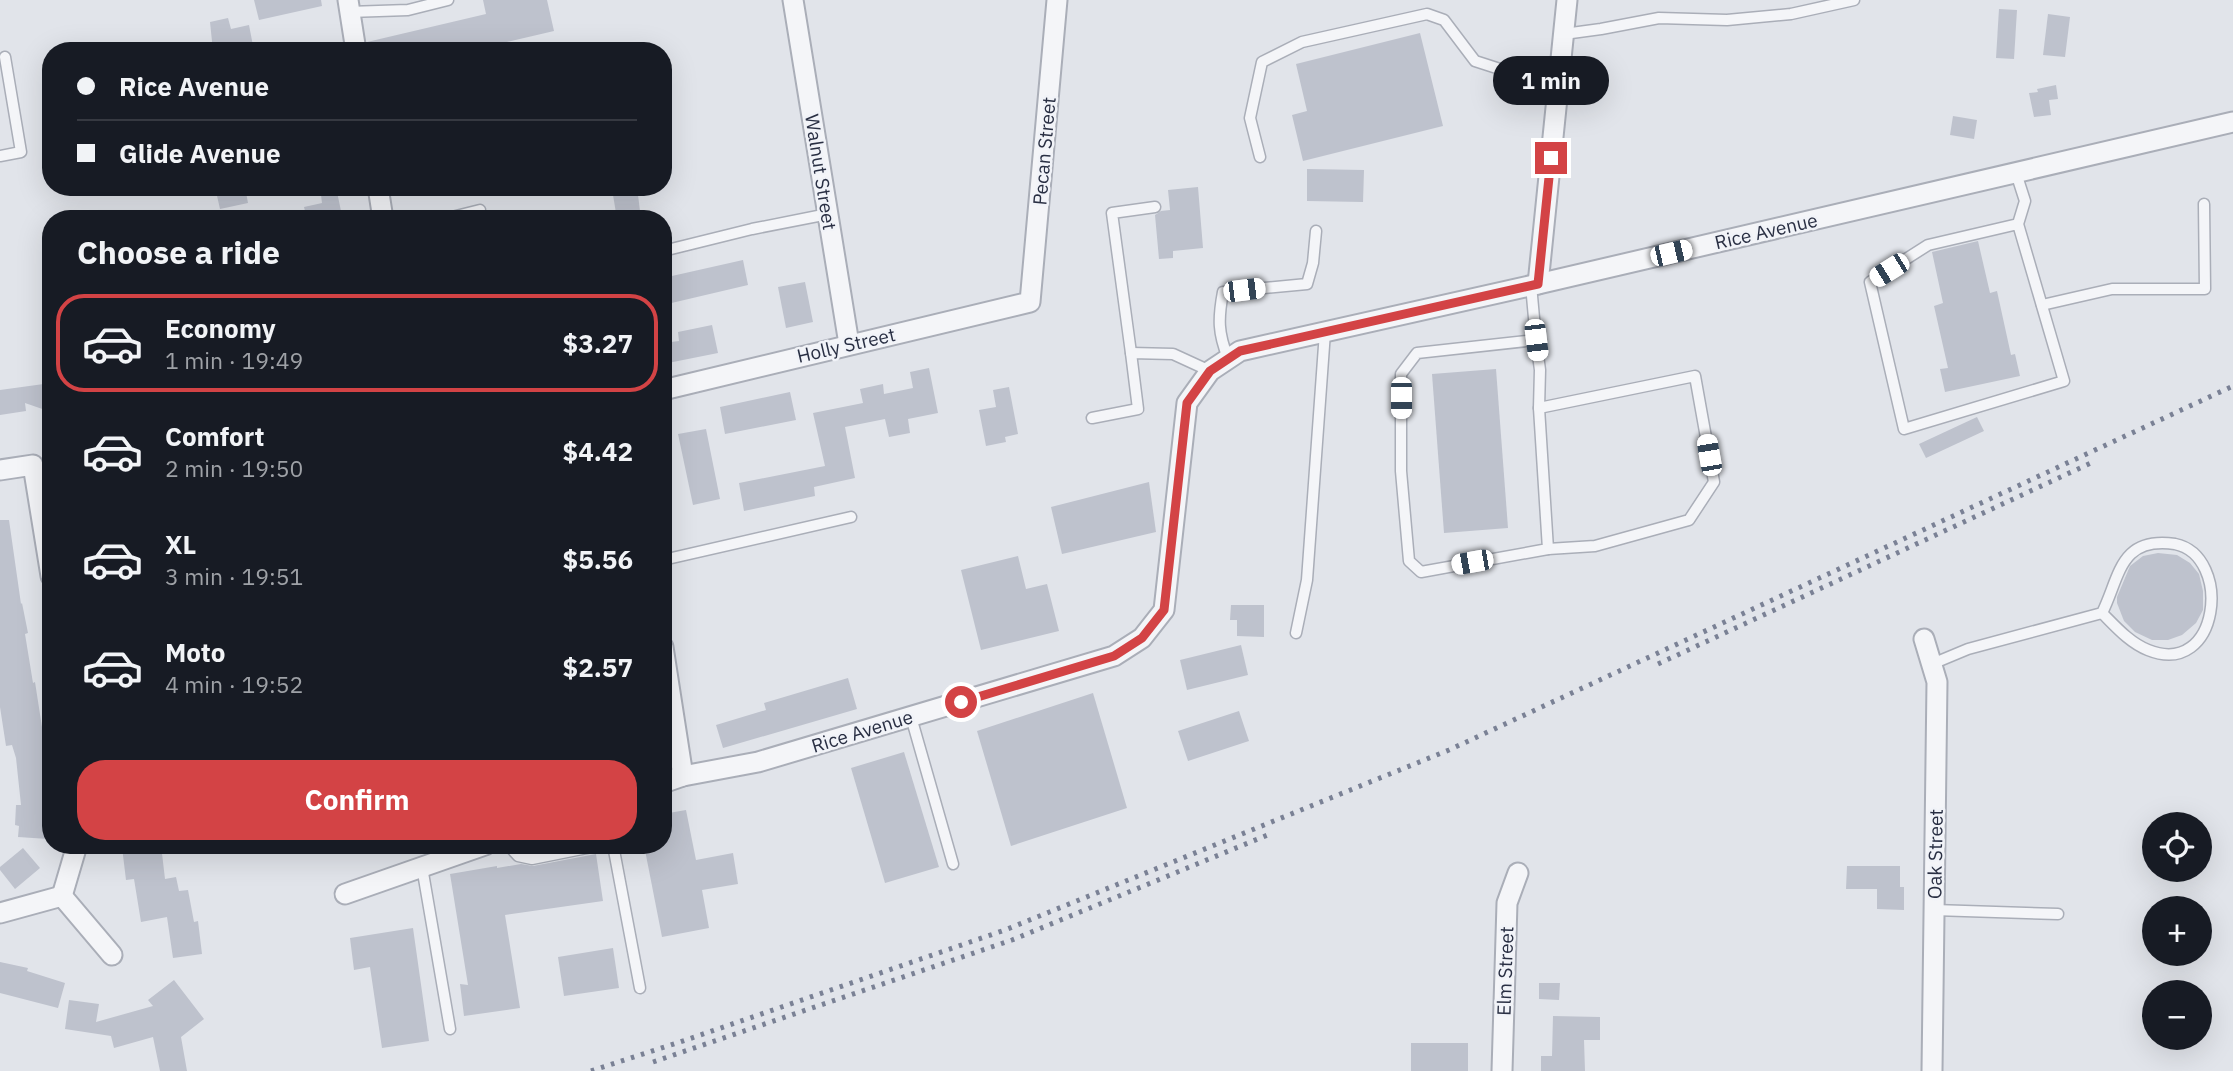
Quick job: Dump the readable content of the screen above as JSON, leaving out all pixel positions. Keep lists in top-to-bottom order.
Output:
{
  "streets": {
    "street": [
      "Pecan Street",
      "Walnut Street",
      "Rice Avenue",
      "Holly Street",
      "Oak Street",
      "Elm Street"
    ]
  },
  "crossings": [
    ["Pecan Street", "Holly Street"],
    ["Walnut Street", "Holly Street"]
  ],
  "page": {
    "banner": ["Rice Avenue", "Glide Avenue"],
    "bubble": "1 min",
    "heading": "Choose a ride",
    "list": [
      {
        "name": "Economy",
        "note": "1 min · 19:49",
        "value": "$3.27"
      },
      {
        "name": "Comfort",
        "note": "2 min · 19:50",
        "value": "$4.42"
      },
      {
        "name": "XL",
        "note": "3 min · 19:51",
        "value": "$5.56"
      },
      {
        "name": "Moto",
        "note": "4 min · 19:52",
        "value": "$2.57"
      }
    ],
    "buttons": "Confirm",
    "map_buttons": ["+", "−"]
  }
}
